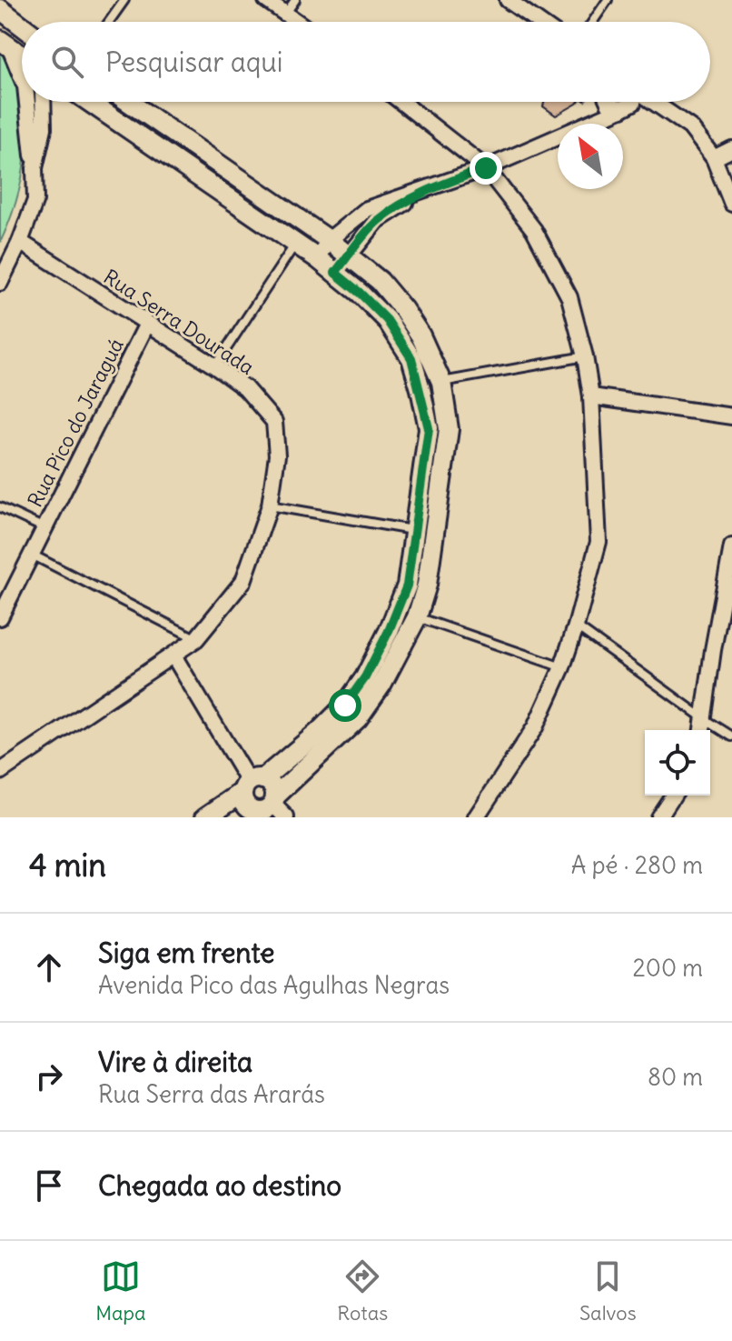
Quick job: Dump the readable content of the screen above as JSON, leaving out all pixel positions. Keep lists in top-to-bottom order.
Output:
{
  "streets": {
    "street": ["Rua Serra Dourada", "Rua Pico do Jaraguá"]
  },
  "crossings": [
    ["Rua Serra Dourada", "Rua Pico do Jaraguá"]
  ],
  "north": "top left",
  "page": {
    "search": "Pesquisar aqui",
    "heading": ["4 min", "A pé · 280 m"],
    "list": [
      ["Siga em frente", "Avenida Pico das Agulhas Negras", "200 m"],
      ["Vire à direita", "Rua Serra das Ararás", "80 m"],
      "Chegada ao destino"
    ],
    "nav": ["Mapa", "Rotas", "Salvos"]
  }
}
